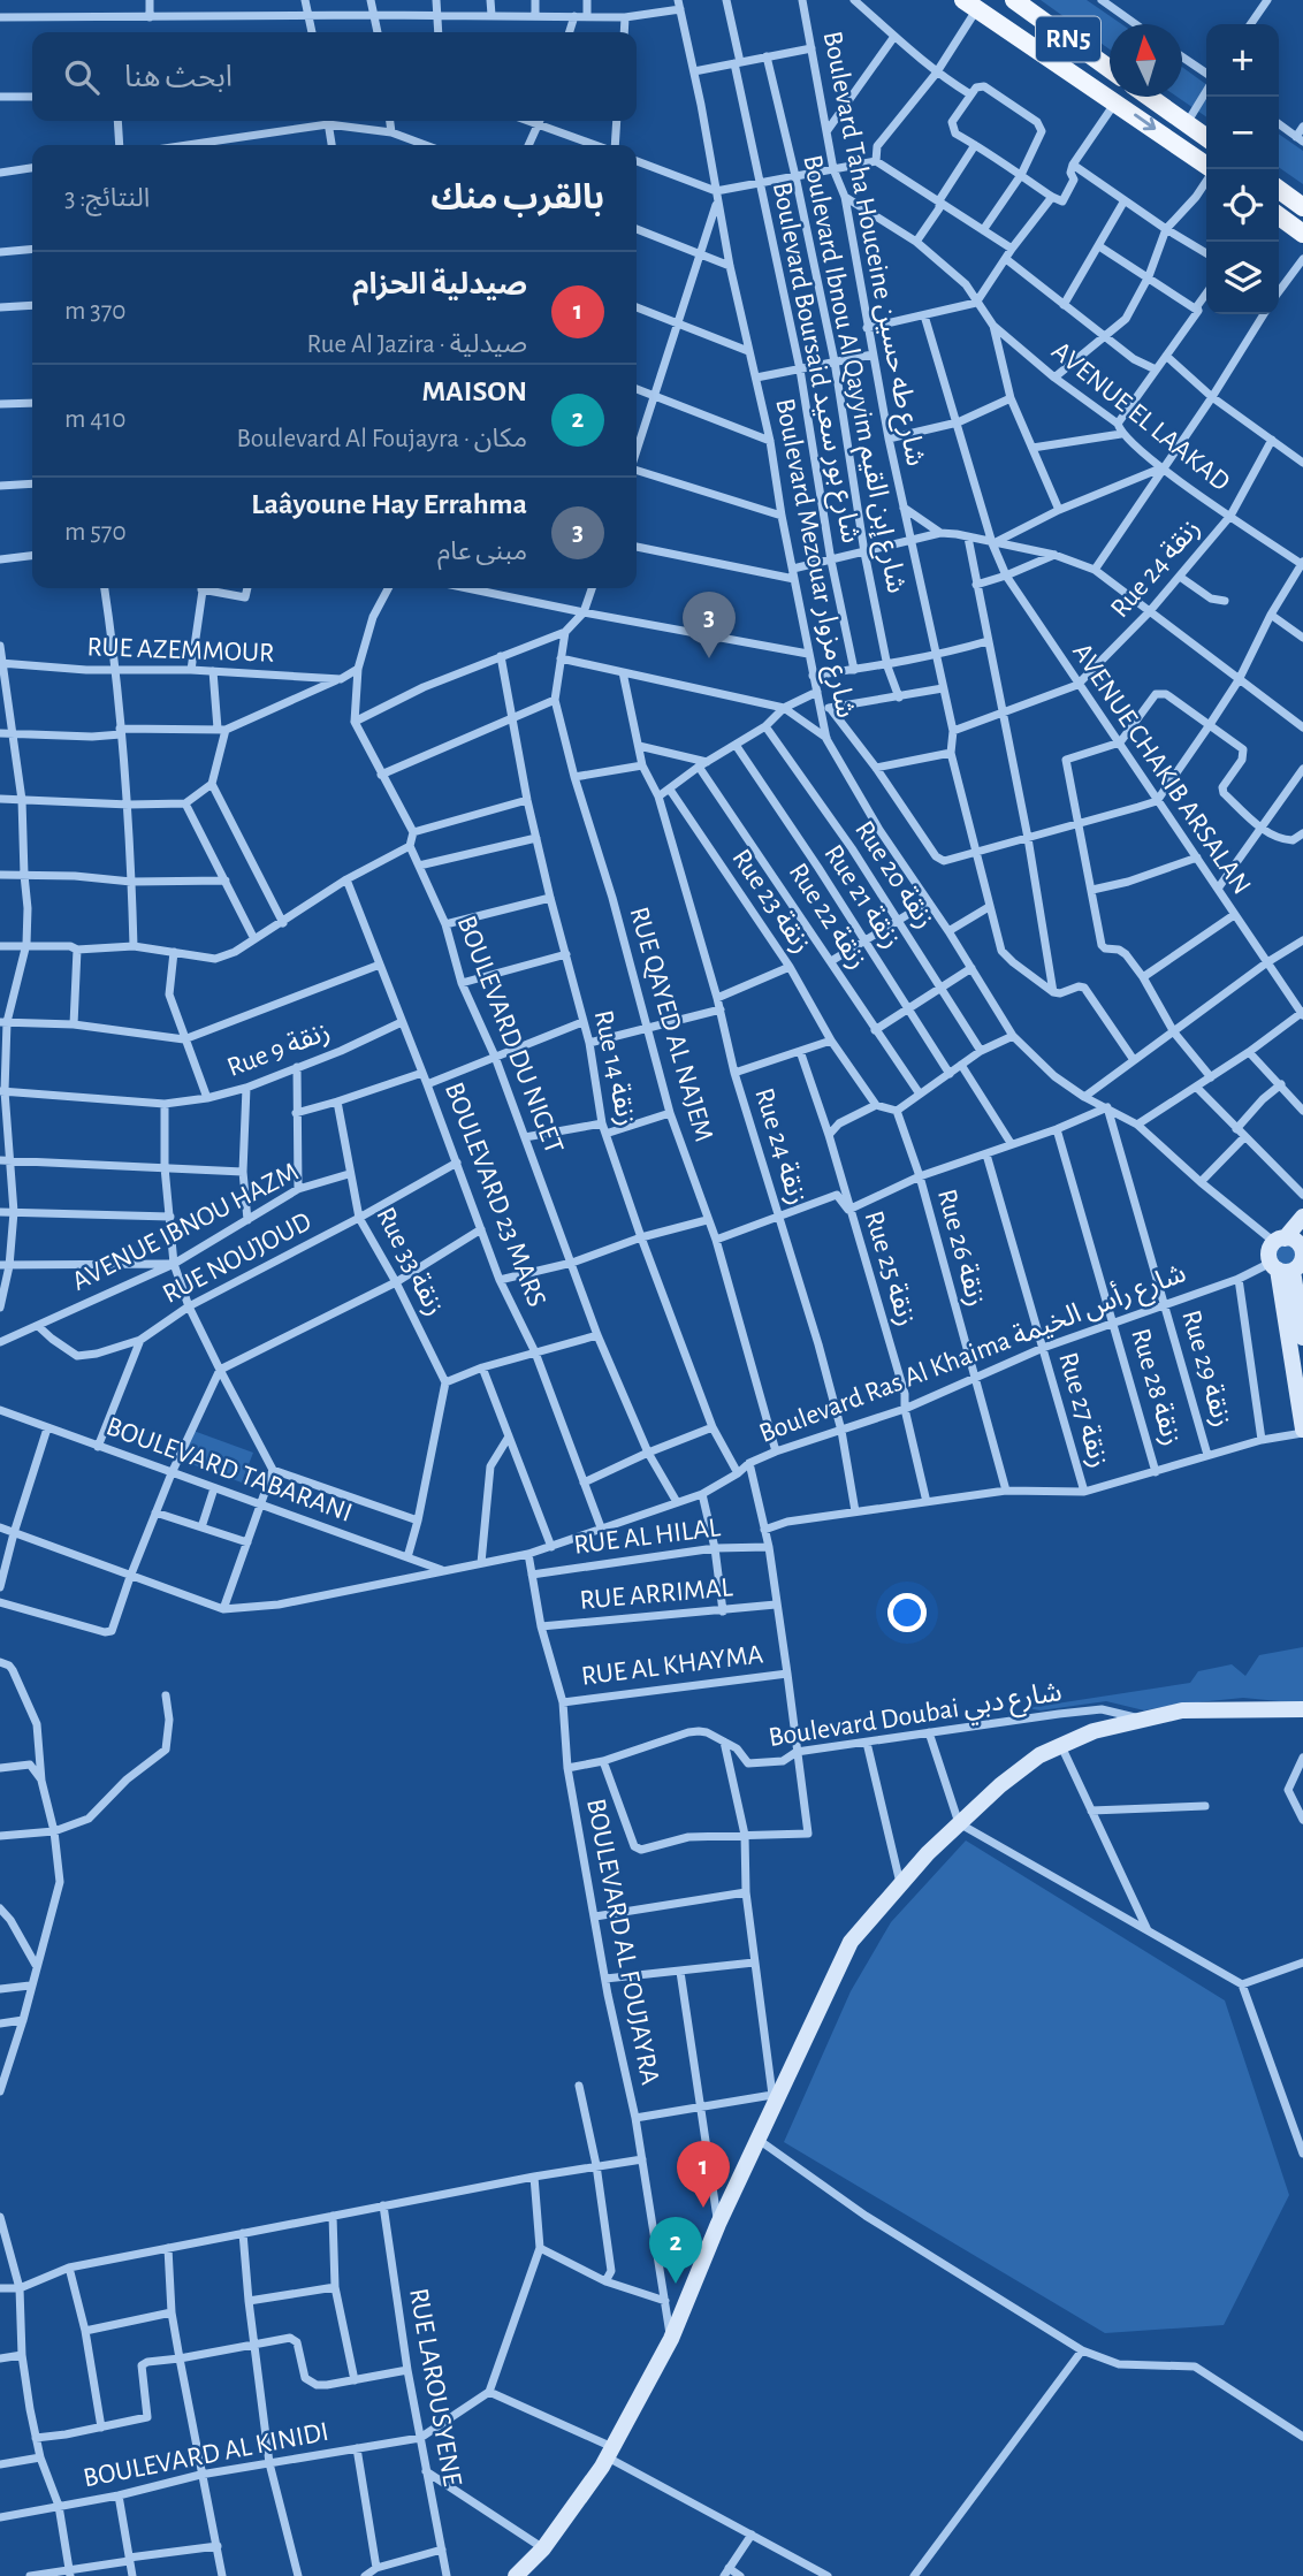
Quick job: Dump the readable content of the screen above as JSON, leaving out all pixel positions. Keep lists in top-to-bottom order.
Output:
{
  "streets": {
    "main road": ["RN5"],
    "street": [
      "Boulevard Taha Houceine شارع طه حسين",
      "Boulevard Boursaid شارع بور سعيد",
      "Boulevard Ibnou Al Qayyim شارع إبن القيم",
      "AVENUE EL LAAKAD",
      "Boulevard Mezouar شارع مزوار",
      "Rue 24 زنقة",
      "RUE AZEMMOUR",
      "AVENUE CHAKIB ARSALAN",
      "Rue 20 زنقة",
      "Rue 21 زنقة",
      "Rue 23 زنقة",
      "Rue 22 زنقة",
      "RUE QAYED AL NAJEM",
      "BOULEVARD DU NIGET",
      "Rue 9 زنقة",
      "Rue 14 زنقة",
      "BOULEVARD 23 MARS",
      "AVENUE IBNOU HAZM",
      "Rue 26 زنقة",
      "RUE NOUJOUD",
      "Rue 33 زنقة",
      "Rue 25 زنقة",
      "Boulevard Ras Al Khaima شارع رأس الخيمة",
      "Rue 29 زنقة",
      "Rue 28 زنقة",
      "Rue 27 زنقة",
      "BOULEVARD TABARANI",
      "RUE AL HILAL",
      "RUE ARRIMAL",
      "RUE AL KHAYMA",
      "Boulevard Doubai شارع دبي",
      "BOULEVARD AL FOUJAYRA",
      "RUE LAROUSYENE",
      "BOULEVARD AL KINIDI"
    ]
  },
  "crossings": [
    ["Boulevard Taha Houceine شارع طه حسين", "Rue 24 زنقة"],
    ["AVENUE EL LAAKAD", "Rue 24 زنقة"],
    ["Boulevard Mezouar شارع مزوار", "Rue 29 زنقة"],
    ["Rue 24 زنقة", "AVENUE CHAKIB ARSALAN"],
    ["Rue 24 زنقة", "Boulevard Ras Al Khaima شارع رأس الخيمة"],
    ["RUE QAYED AL NAJEM", "Boulevard Ras Al Khaima شارع رأس الخيمة"],
    ["BOULEVARD DU NIGET", "Boulevard Ras Al Khaima شارع رأس الخيمة"],
    ["Rue 9 زنقة", "BOULEVARD 23 MARS"],
    ["Rue 14 زنقة", "Boulevard Ras Al Khaima شارع رأس الخيمة"],
    ["BOULEVARD 23 MARS", "RUE NOUJOUD"],
    ["BOULEVARD 23 MARS", "Boulevard Ras Al Khaima شارع رأس الخيمة"],
    ["AVENUE IBNOU HAZM", "RUE NOUJOUD"],
    ["AVENUE IBNOU HAZM", "Rue 33 زنقة"],
    ["Rue 26 زنقة", "Boulevard Ras Al Khaima شارع رأس الخيمة"],
    ["RUE NOUJOUD", "Rue 33 زنقة"],
    ["Rue 25 زنقة", "Boulevard Ras Al Khaima شارع رأس الخيمة"],
    ["Boulevard Ras Al Khaima شارع رأس الخيمة", "Rue 29 زنقة"],
    ["Boulevard Ras Al Khaima شارع رأس الخيمة", "Rue 28 زنقة"],
    ["Boulevard Ras Al Khaima شارع رأس الخيمة", "Rue 27 زنقة"],
    ["Boulevard Ras Al Khaima شارع رأس الخيمة", "BOULEVARD TABARANI"],
    ["Boulevard Ras Al Khaima شارع رأس الخيمة", "BOULEVARD AL FOUJAYRA"],
    ["RUE AL HILAL", "BOULEVARD AL FOUJAYRA"],
    ["RUE ARRIMAL", "BOULEVARD AL FOUJAYRA"],
    ["RUE AL KHAYMA", "BOULEVARD AL FOUJAYRA"],
    ["Boulevard Doubai شارع دبي", "BOULEVARD AL FOUJAYRA"],
    ["RUE LAROUSYENE", "BOULEVARD AL KINIDI"]
  ],
  "north": "top",
  "page": {
    "map_buttons": ["+", "−"],
    "search": "ابحث هنا",
    "heading": ["بالقرب منك", "النتائج: 3"],
    "list": [
      {
        "mark": "1",
        "name": "صيدلية الحزام",
        "note": "صيدلية · Rue Al Jazira",
        "value": "370 m"
      },
      {
        "mark": "2",
        "name": "MAISON",
        "note": "مكان · Boulevard Al Foujayra",
        "value": "410 m"
      },
      {
        "mark": "3",
        "name": "Laâyoune Hay Errahma",
        "note": "مبنى عام",
        "value": "570 m"
      }
    ],
    "pins": ["3", "1", "2"]
  }
}
